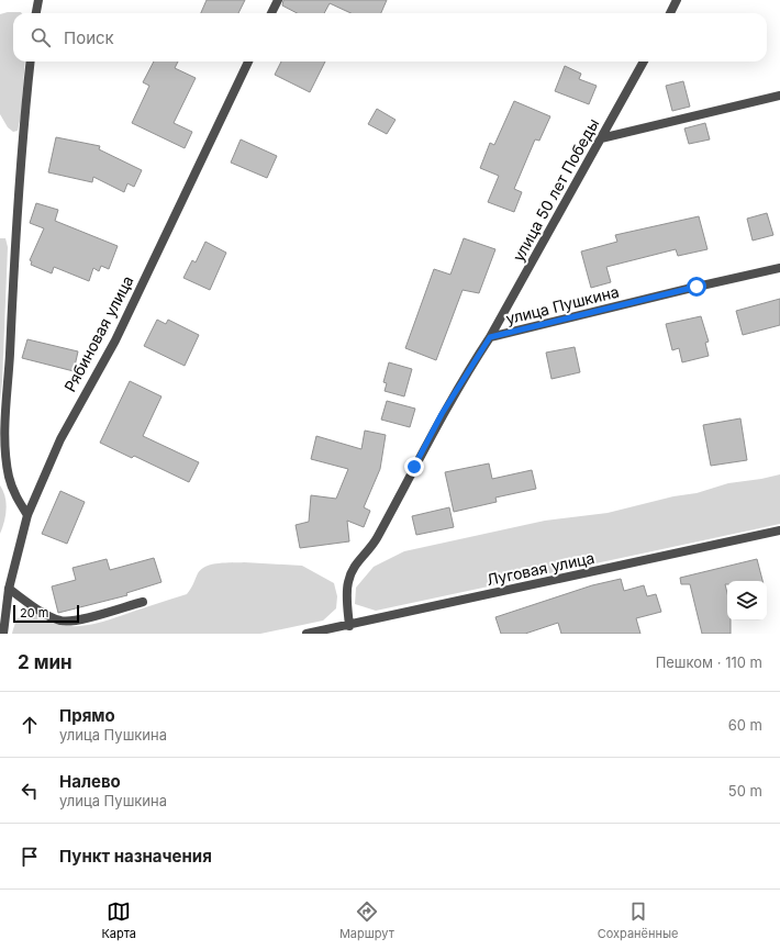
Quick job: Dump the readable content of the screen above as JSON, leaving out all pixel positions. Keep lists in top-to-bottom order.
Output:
{
  "streets": {
    "street": [
      "улица 50 лет Победы",
      "улица Пушкина",
      "Рябиновая улица",
      "Луговая улица"
    ]
  },
  "crossings": [
    ["улица 50 лет Победы", "улица Пушкина"],
    ["улица Пушкина", "Луговая улица"]
  ],
  "scale_bar": "20 m",
  "page": {
    "search": "Поиск",
    "scale": "20 m",
    "heading": ["2 мин", "Пешком · 110 m"],
    "list": [
      ["Прямо", "улица Пушкина", "60 m"],
      ["Налево", "улица Пушкина", "50 m"],
      "Пункт назначения"
    ],
    "nav": ["Карта", "Маршрут", "Сохранённые"]
  }
}
